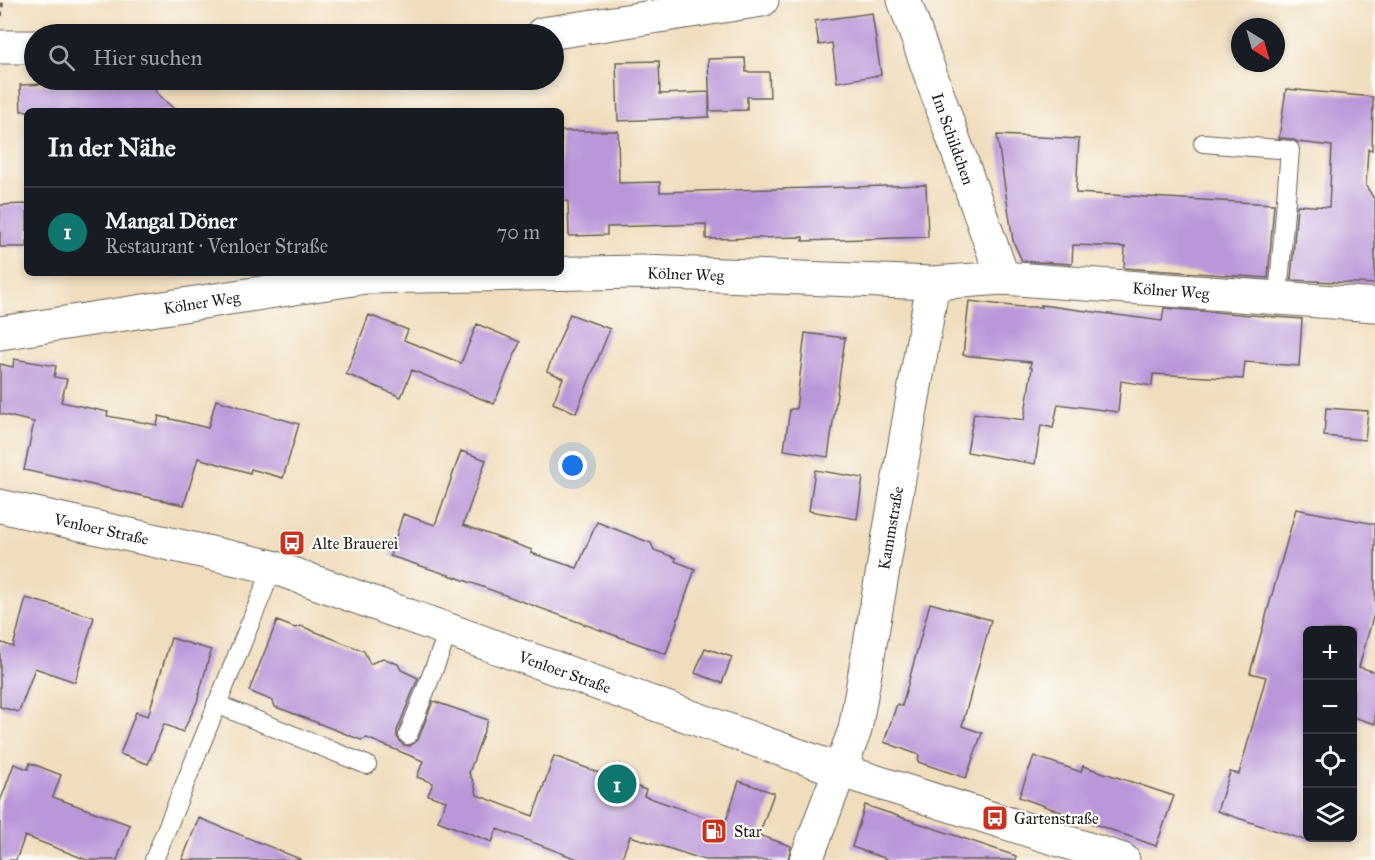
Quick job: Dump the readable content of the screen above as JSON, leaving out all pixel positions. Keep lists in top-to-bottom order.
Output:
{
  "streets": {
    "street": [
      "Im Schildchen",
      "Kölner Weg",
      "Kammstraße",
      "Venloer Straße"
    ]
  },
  "crossings": [
    ["Im Schildchen", "Kölner Weg"],
    ["Kölner Weg", "Kammstraße"],
    ["Kammstraße", "Venloer Straße"]
  ],
  "places": {
    "bus stop": ["Alte Brauerei", "Gartenstraße"],
    "fuel station": ["Star"]
  },
  "north": "bottom right",
  "page": {
    "search": "Hier suchen",
    "heading": "In der Nähe",
    "list": [
      {
        "mark": "1",
        "name": "Mangal Döner",
        "note": "Restaurant · Venloer Straße",
        "value": "70 m"
      }
    ],
    "map_buttons": ["+", "−"],
    "pins": "1"
  }
}
